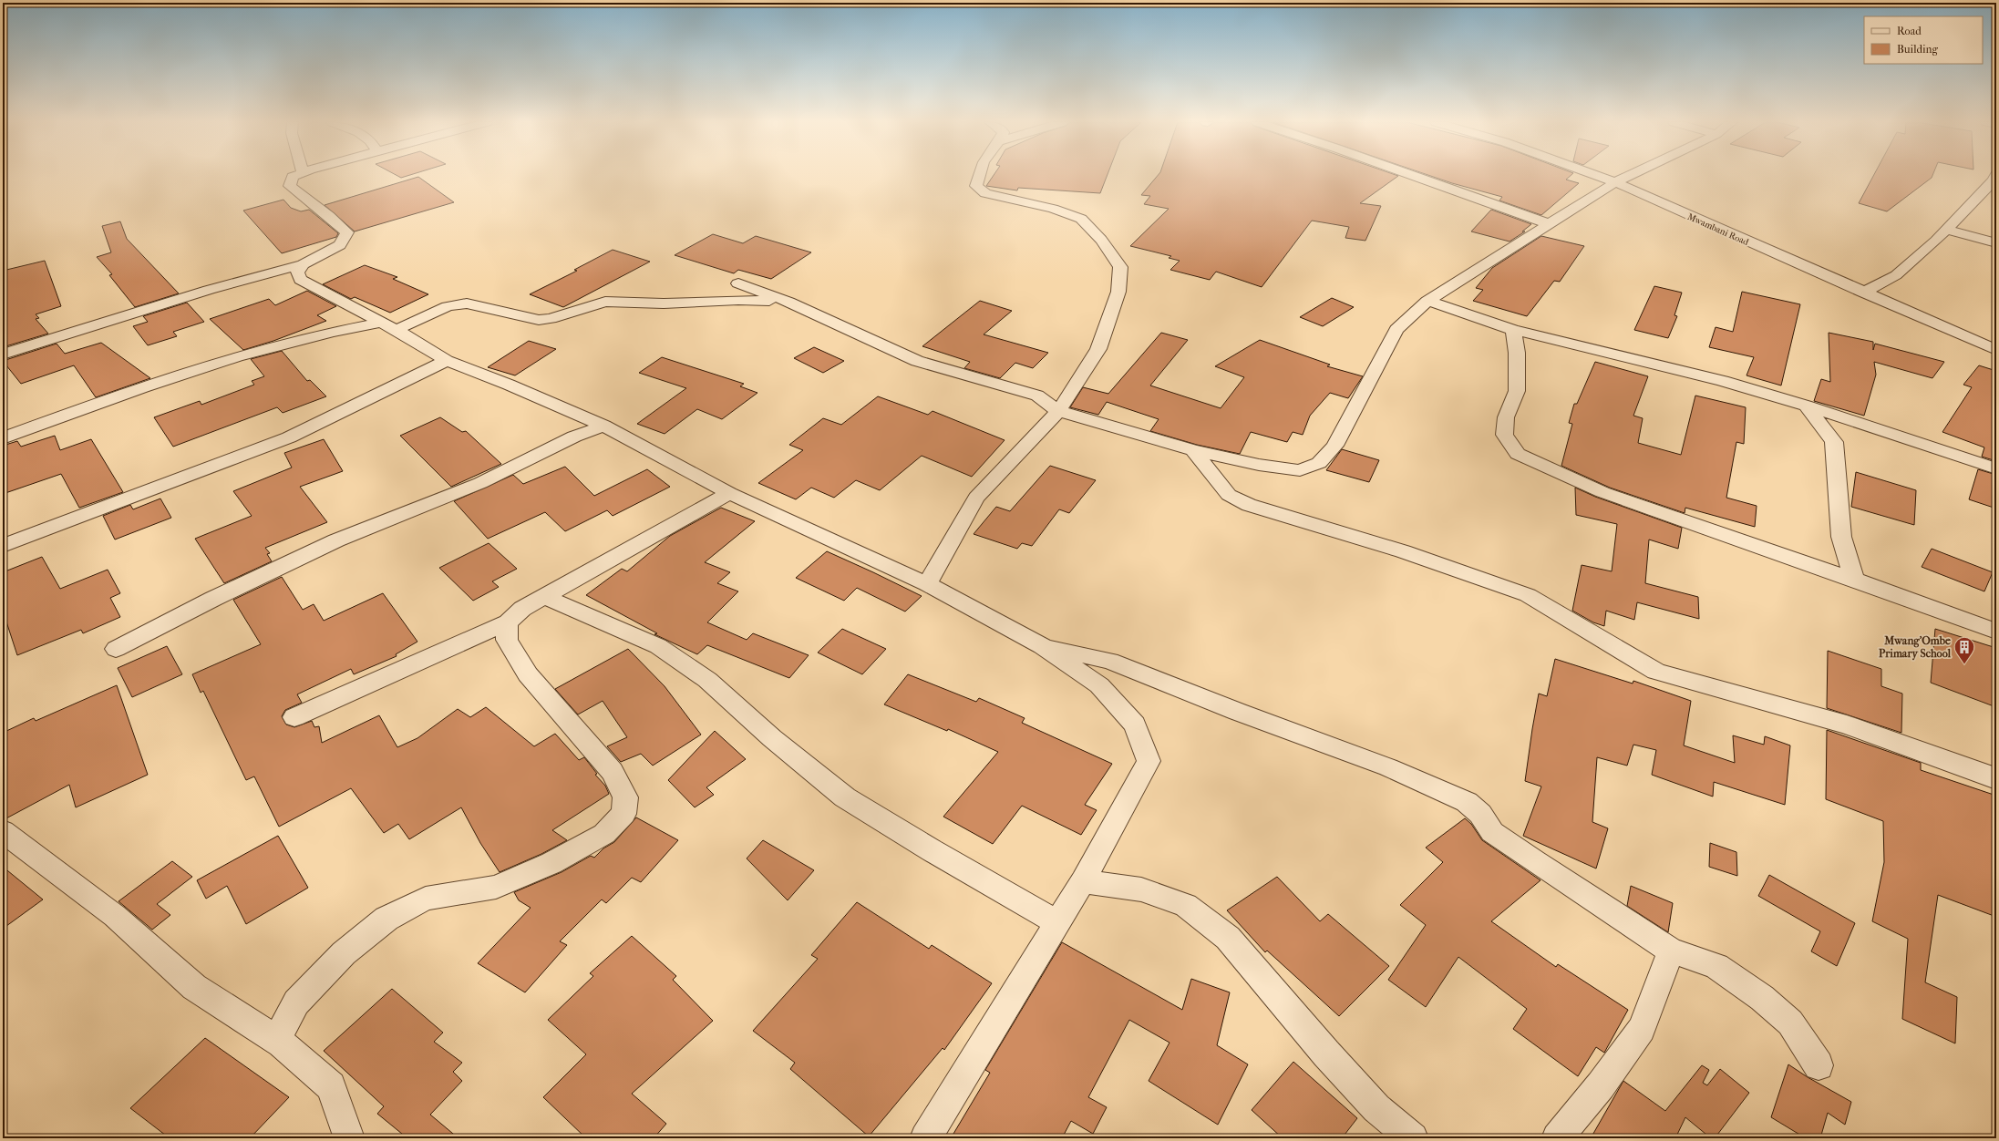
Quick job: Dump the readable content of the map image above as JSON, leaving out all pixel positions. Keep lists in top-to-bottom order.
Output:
{
  "streets": {
    "street": ["Mwambani Road"]
  },
  "places": {
    "building": ["Mwang'Ombe Primary School"]
  },
  "legend": ["Road", "Building"]
}
